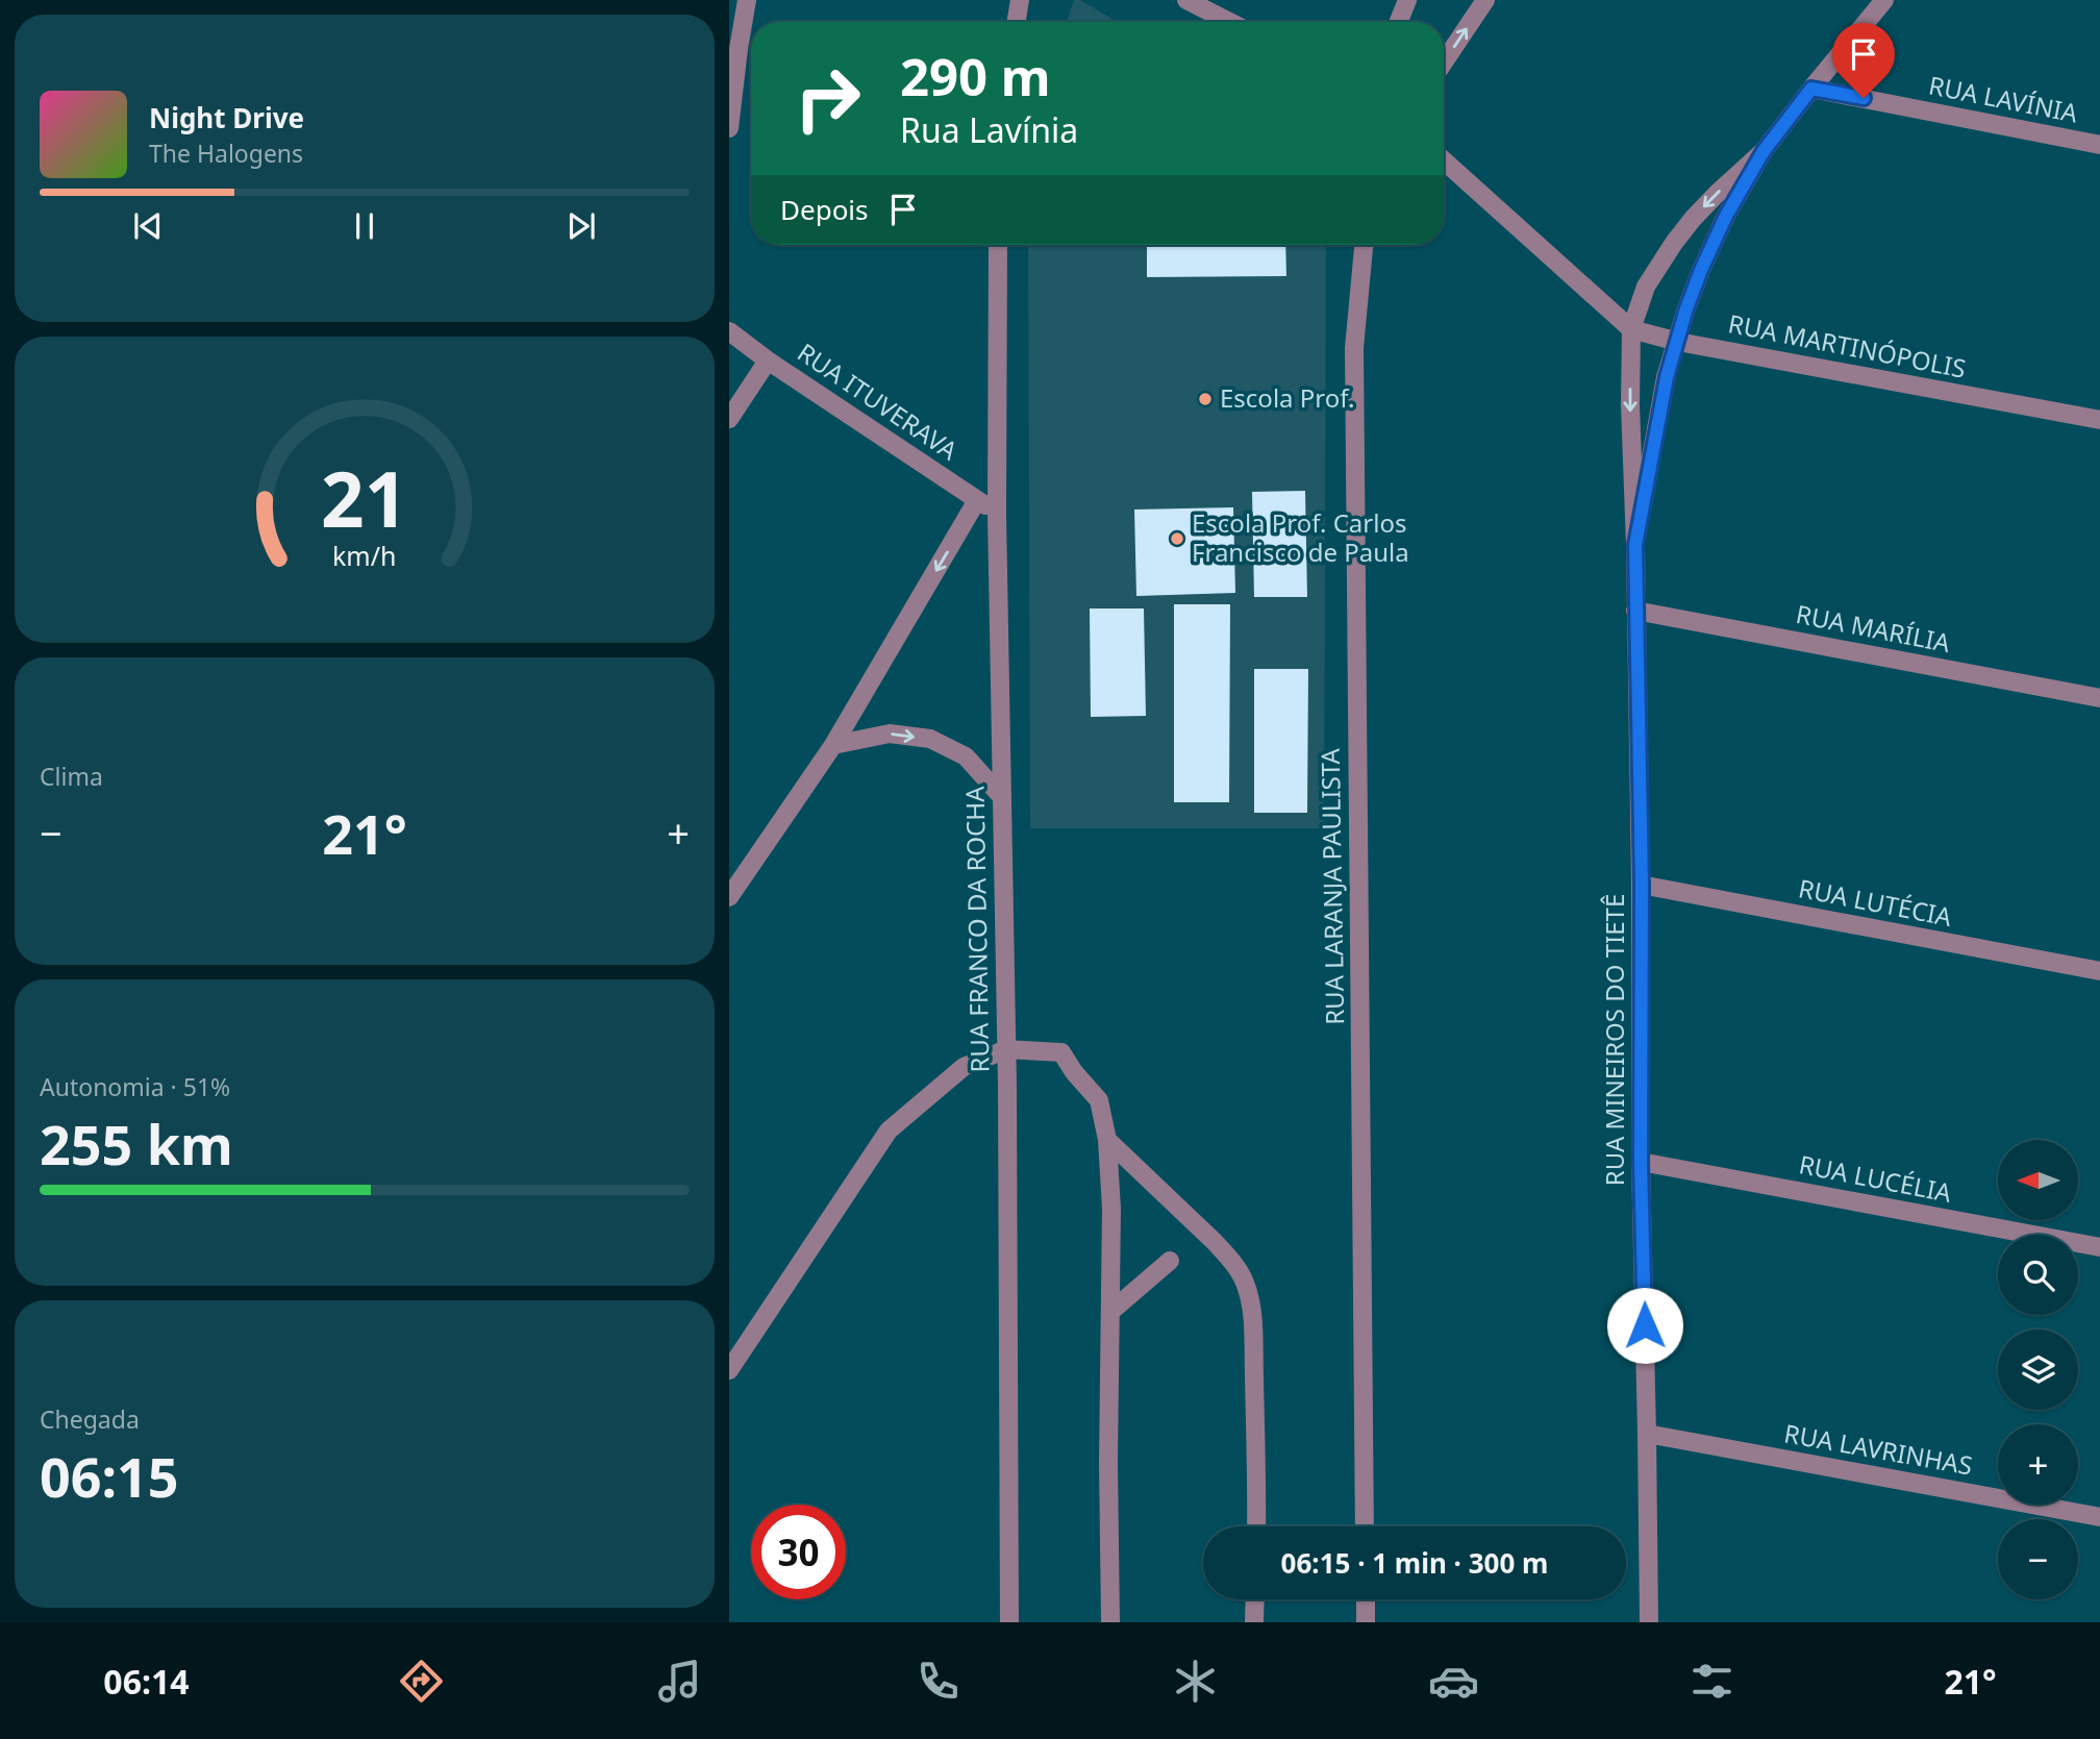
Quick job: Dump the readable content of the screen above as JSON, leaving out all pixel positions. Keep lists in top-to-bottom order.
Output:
{
  "streets": {
    "street": [
      "RUA LAVÍNIA",
      "RUA MARTINÓPOLIS",
      "RUA ITUVERAVA",
      "RUA MARÍLIA",
      "RUA LARANJA PAULISTA",
      "RUA LUTÉCIA",
      "RUA FRANCO DA ROCHA",
      "RUA MINEIROS DO TIETÊ",
      "RUA LUCÉLIA",
      "RUA LAVRINHAS"
    ]
  },
  "crossings": [
    ["RUA LAVÍNIA", "RUA MINEIROS DO TIETÊ"],
    ["RUA MARTINÓPOLIS", "RUA MINEIROS DO TIETÊ"],
    ["RUA ITUVERAVA", "RUA FRANCO DA ROCHA"],
    ["RUA MARÍLIA", "RUA MINEIROS DO TIETÊ"],
    ["RUA LUTÉCIA", "RUA MINEIROS DO TIETÊ"],
    ["RUA MINEIROS DO TIETÊ", "RUA LUCÉLIA"],
    ["RUA MINEIROS DO TIETÊ", "RUA LAVRINHAS"]
  ],
  "places": ["Escola Prof.", "Escola Prof. Carlos Francisco de Paula"],
  "north": "left",
  "page": {
    "turn": ["290 m", "Rua Lavínia"],
    "song": ["Night Drive", "The Halogens"],
    "then": "Depois",
    "tile": [
      "Clima",
      ["Autonomia · 51%", "255 km"],
      ["Chegada", "06:15"]
    ],
    "heat": ["−", "21°", "+"],
    "map_buttons": ["+", "−"],
    "limit": "30",
    "trip": "06:15 · 1 min · 300 m",
    "tabs": ["06:14", "21°"],
    "gauge": ["21", "km/h"]
  }
}
